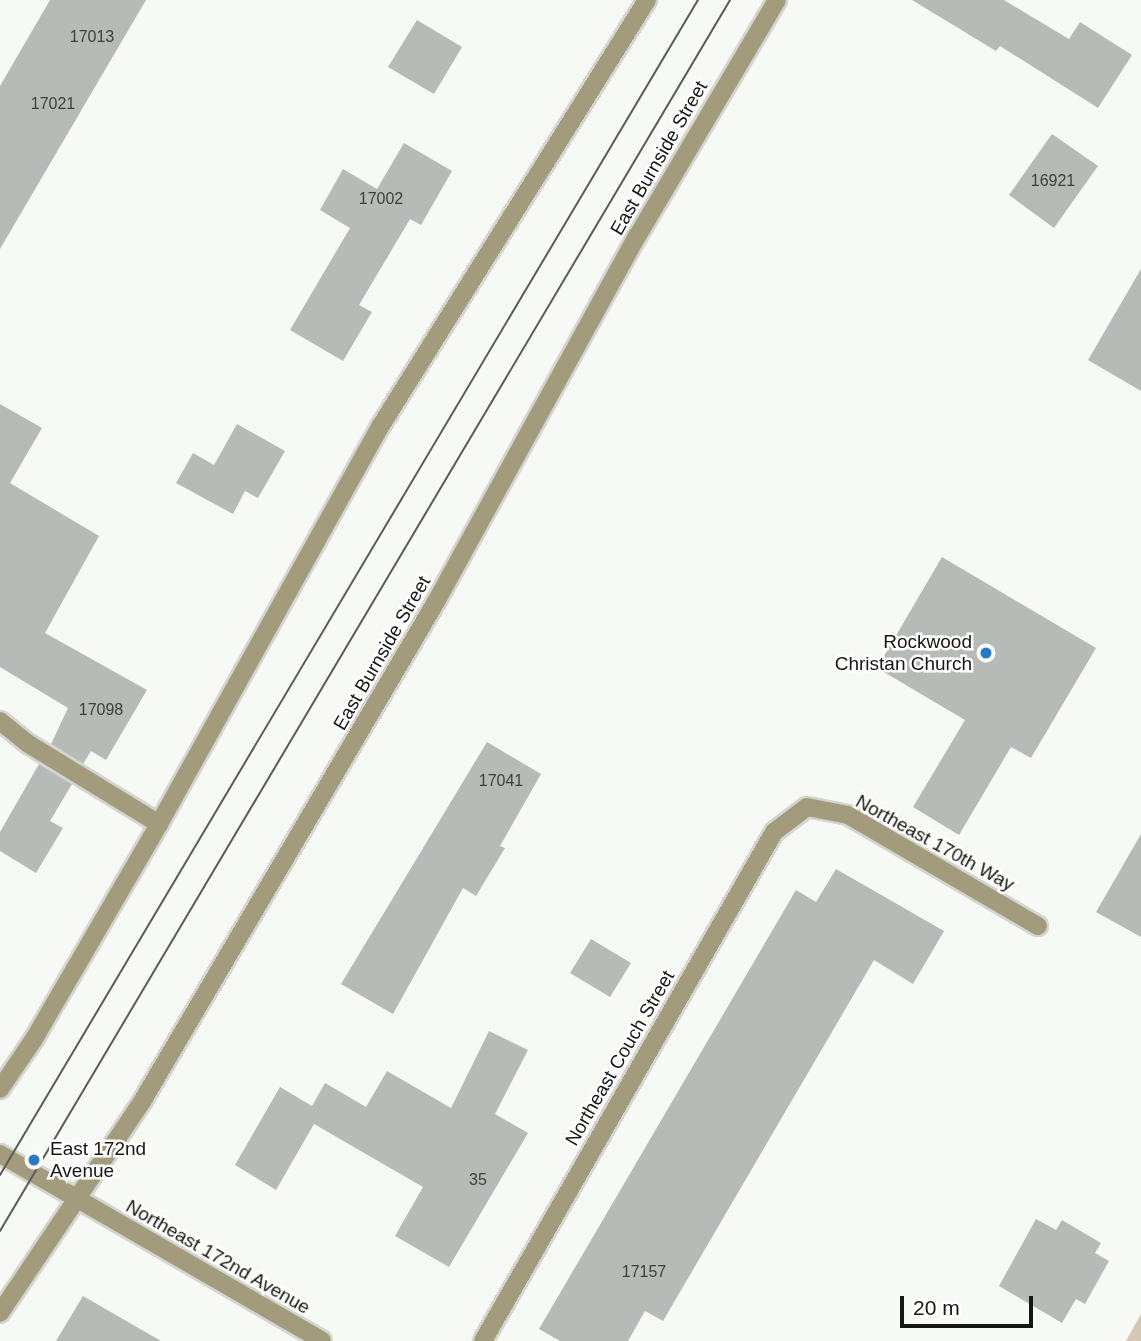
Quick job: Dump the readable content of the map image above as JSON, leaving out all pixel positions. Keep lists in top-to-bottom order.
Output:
{
  "streets": {
    "street": [
      "East Burnside Street",
      "Northeast 170th Way",
      "Northeast Couch Street",
      "Northeast 172nd Avenue"
    ]
  },
  "crossings": [
    ["East Burnside Street", "Northeast 172nd Avenue"],
    ["Northeast 170th Way", "Northeast Couch Street"]
  ],
  "places": ["Rockwood Christan Church", "East 172nd Avenue"],
  "house_numbers": [
    "17013",
    "17021",
    "16921",
    "17002",
    "17098",
    "17041",
    "35",
    "17157"
  ],
  "scale_bar": "20 m"
}
